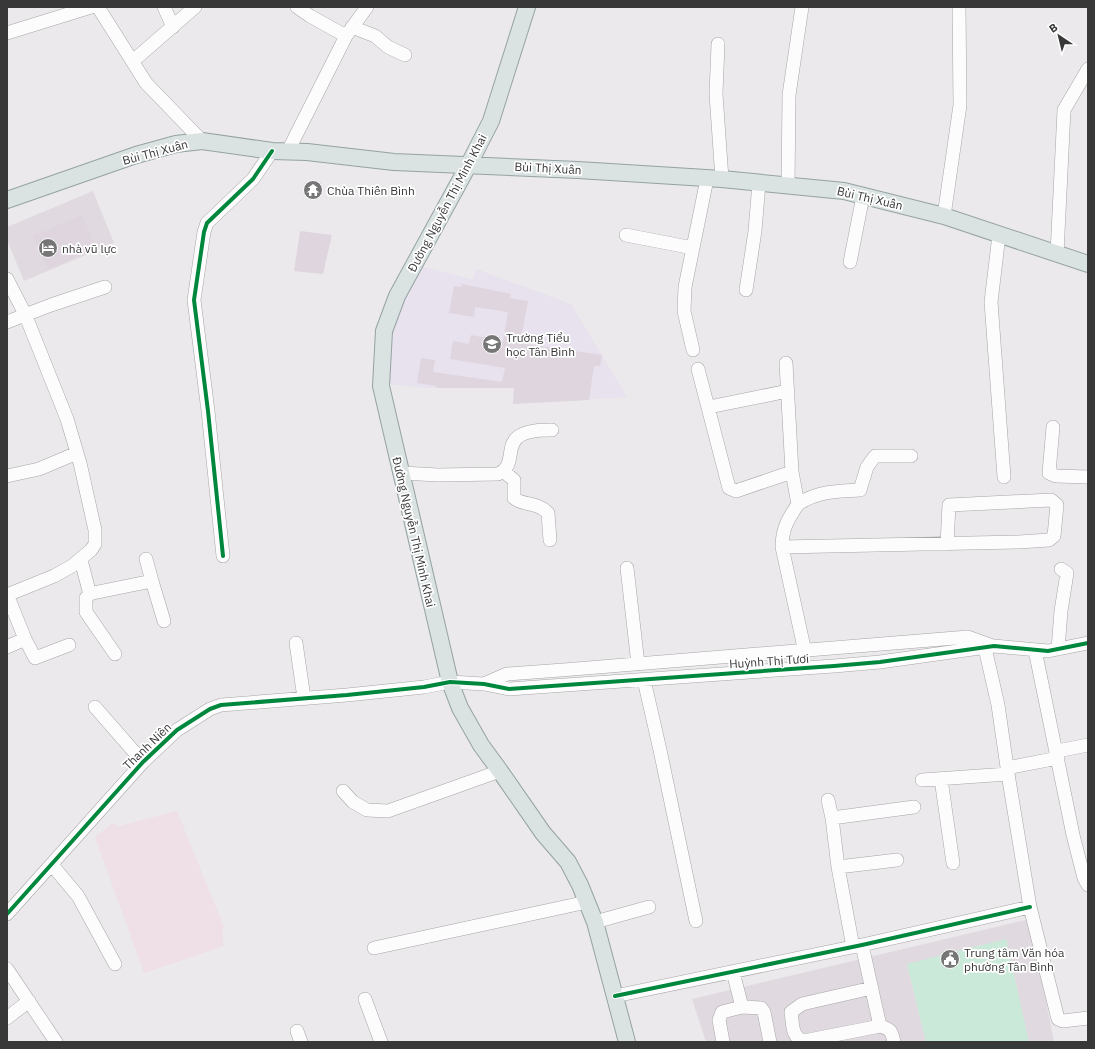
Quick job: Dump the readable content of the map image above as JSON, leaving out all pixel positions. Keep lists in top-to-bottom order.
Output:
{
  "streets": {
    "main road": ["Bùi Thị Xuân", "Đường Nguyễn Thị Minh Khai"],
    "street": ["Huỳnh Thị Tươi", "Thanh Niên"]
  },
  "crossings": [
    ["Bùi Thị Xuân", "Đường Nguyễn Thị Minh Khai"],
    ["Đường Nguyễn Thị Minh Khai", "Huỳnh Thị Tươi"],
    ["Đường Nguyễn Thị Minh Khai", "Thanh Niên"],
    ["Huỳnh Thị Tươi", "Thanh Niên"]
  ],
  "places": {
    "temple": ["Chùa Thiên Bình"],
    "hotel": ["nhà vũ lực"],
    "school or university": ["Trường Tiểu học Tân Bình"],
    "public building": ["Trung tâm Văn hóa phường Tân Bình"]
  },
  "north": "top left"
}
